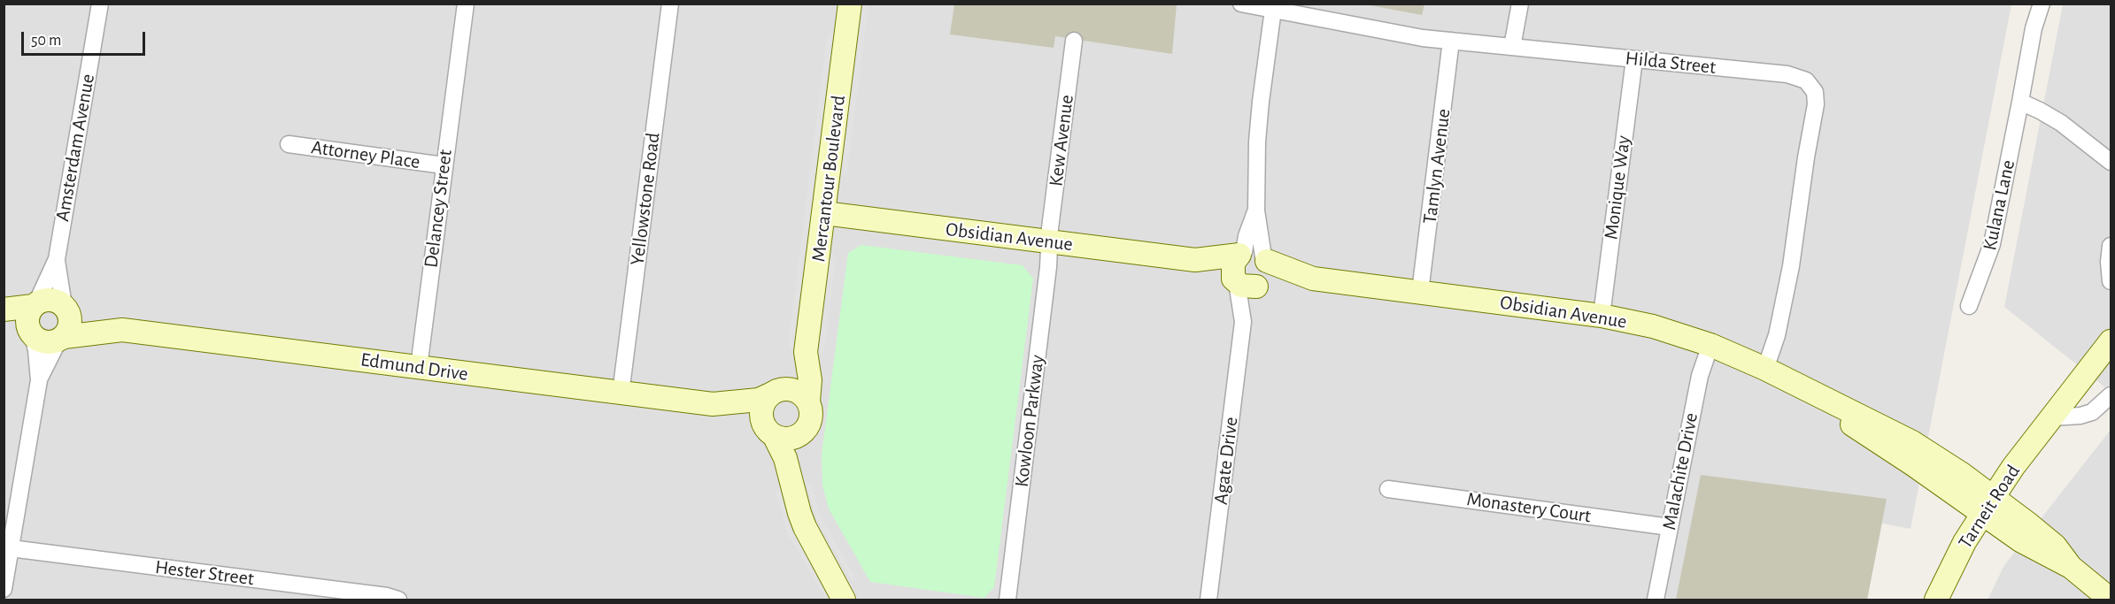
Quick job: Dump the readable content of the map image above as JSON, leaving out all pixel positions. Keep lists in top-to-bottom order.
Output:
{
  "streets": {
    "street": [
      "Hilda Street",
      "Kew Avenue",
      "Amsterdam Avenue",
      "Attorney Place",
      "Tamlyn Avenue",
      "Mercantour Boulevard",
      "Monique Way",
      "Yellowstone Road",
      "Kulana Lane",
      "Delancey Street",
      "Obsidian Avenue",
      "Edmund Drive",
      "Kowloon Parkway",
      "Agate Drive",
      "Malachite Drive",
      "Tarneit Road",
      "Monastery Court",
      "Hester Street"
    ]
  },
  "crossings": [
    ["Hilda Street", "Tamlyn Avenue"],
    ["Hilda Street", "Monique Way"],
    ["Hilda Street", "Obsidian Avenue"],
    ["Kew Avenue", "Obsidian Avenue"],
    ["Kew Avenue", "Kowloon Parkway"],
    ["Amsterdam Avenue", "Edmund Drive"],
    ["Attorney Place", "Delancey Street"],
    ["Tamlyn Avenue", "Obsidian Avenue"],
    ["Mercantour Boulevard", "Obsidian Avenue"],
    ["Monique Way", "Obsidian Avenue"],
    ["Yellowstone Road", "Edmund Drive"],
    ["Delancey Street", "Edmund Drive"],
    ["Obsidian Avenue", "Kowloon Parkway"],
    ["Obsidian Avenue", "Agate Drive"],
    ["Obsidian Avenue", "Malachite Drive"],
    ["Obsidian Avenue", "Tarneit Road"],
    ["Malachite Drive", "Monastery Court"]
  ],
  "scale_bar": "50 m"
}
